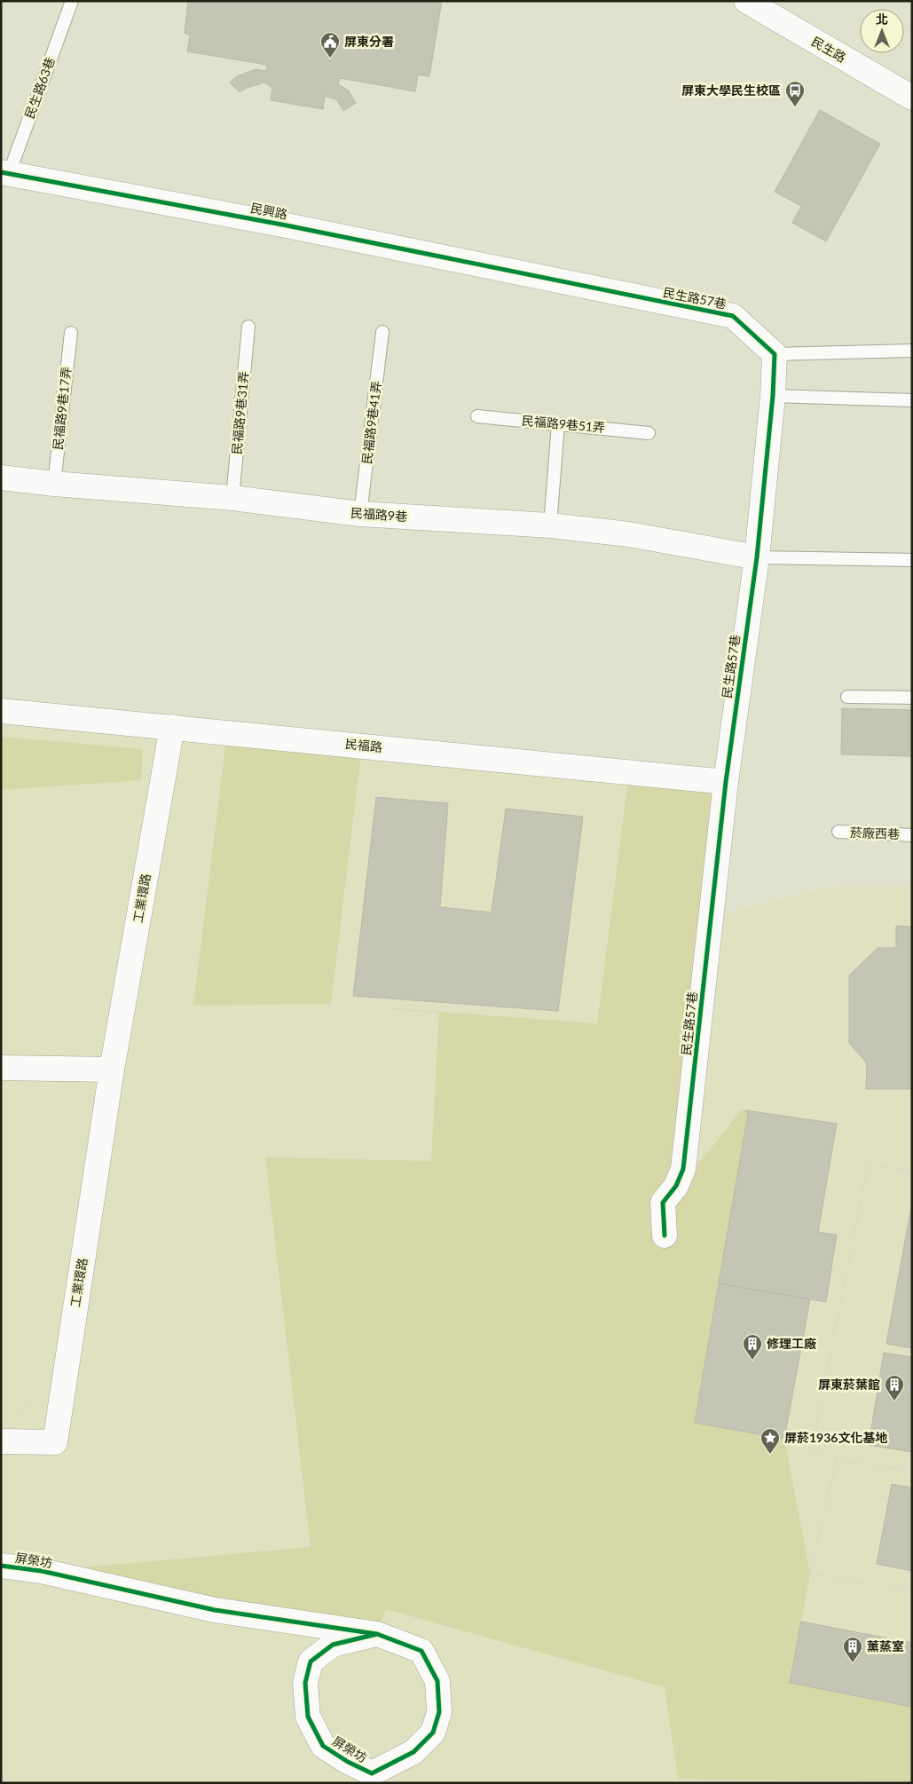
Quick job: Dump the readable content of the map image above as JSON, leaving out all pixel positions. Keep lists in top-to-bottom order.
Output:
{
  "streets": {
    "street": [
      "民生路",
      "民興路",
      "民生路57巷",
      "民福路9巷",
      "民福路",
      "工業環路",
      "屏榮坊"
    ],
    "lane": [
      "民生路63巷",
      "民福路9巷17弄",
      "民福路9巷31弄",
      "民福路9巷41弄",
      "民福路9巷51弄",
      "菸廠西巷"
    ]
  },
  "crossings": [
    ["民生路63巷", "民興路"],
    ["民興路", "民生路57巷"],
    ["民生路57巷", "民福路9巷"],
    ["民生路57巷", "民福路"],
    ["民福路9巷17弄", "民福路9巷"],
    ["民福路9巷31弄", "民福路9巷"],
    ["民福路9巷41弄", "民福路9巷"],
    ["民福路", "工業環路"]
  ],
  "places": {
    "public building": ["屏東分署"],
    "bus stop": ["屏東大學民生校區"],
    "building": ["修理工廠", "屏東菸葉館", "薰蒸室"],
    "place": ["屏菸1936文化基地"]
  },
  "north": "top"
}
